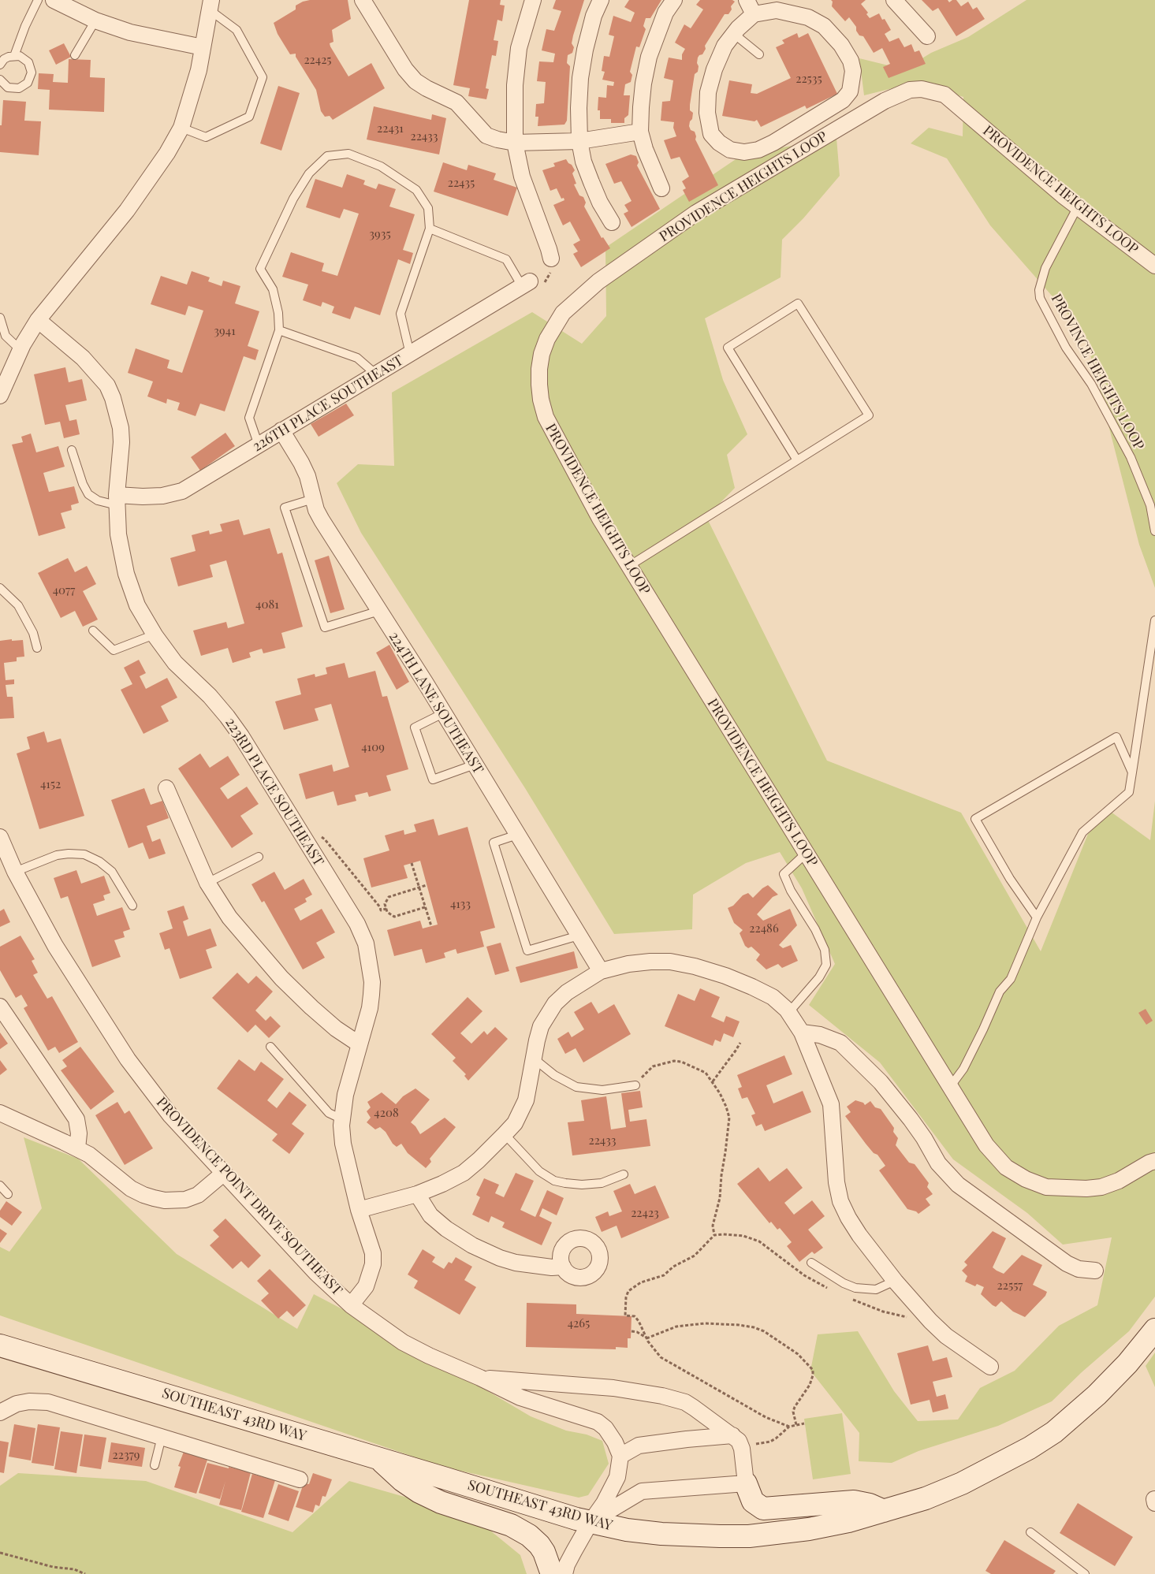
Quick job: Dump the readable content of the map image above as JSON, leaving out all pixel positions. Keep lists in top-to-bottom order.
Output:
{
  "streets": {
    "main road": ["SOUTHEAST 43RD WAY"],
    "street": [
      "PROVIDENCE HEIGHTS LOOP",
      "226TH PLACE SOUTHEAST",
      "224TH LANE SOUTHEAST",
      "223RD PLACE SOUTHEAST",
      "PROVIDENCE POINT DRIVE SOUTHEAST"
    ],
    "lane": ["PROVINCE HEIGHTS LOOP"]
  },
  "crossings": [
    ["PROVIDENCE HEIGHTS LOOP", "PROVINCE HEIGHTS LOOP"],
    ["226TH PLACE SOUTHEAST", "224TH LANE SOUTHEAST"],
    ["226TH PLACE SOUTHEAST", "223RD PLACE SOUTHEAST"],
    ["223RD PLACE SOUTHEAST", "PROVIDENCE POINT DRIVE SOUTHEAST"]
  ],
  "house_numbers": [
    "22425",
    "22535",
    "22431",
    "22433",
    "22435",
    "3935",
    "3941",
    "4077",
    "4081",
    "4109",
    "4152",
    "4133",
    "22486",
    "4208",
    "22433",
    "22423",
    "22557",
    "4265",
    "22379"
  ]
}
